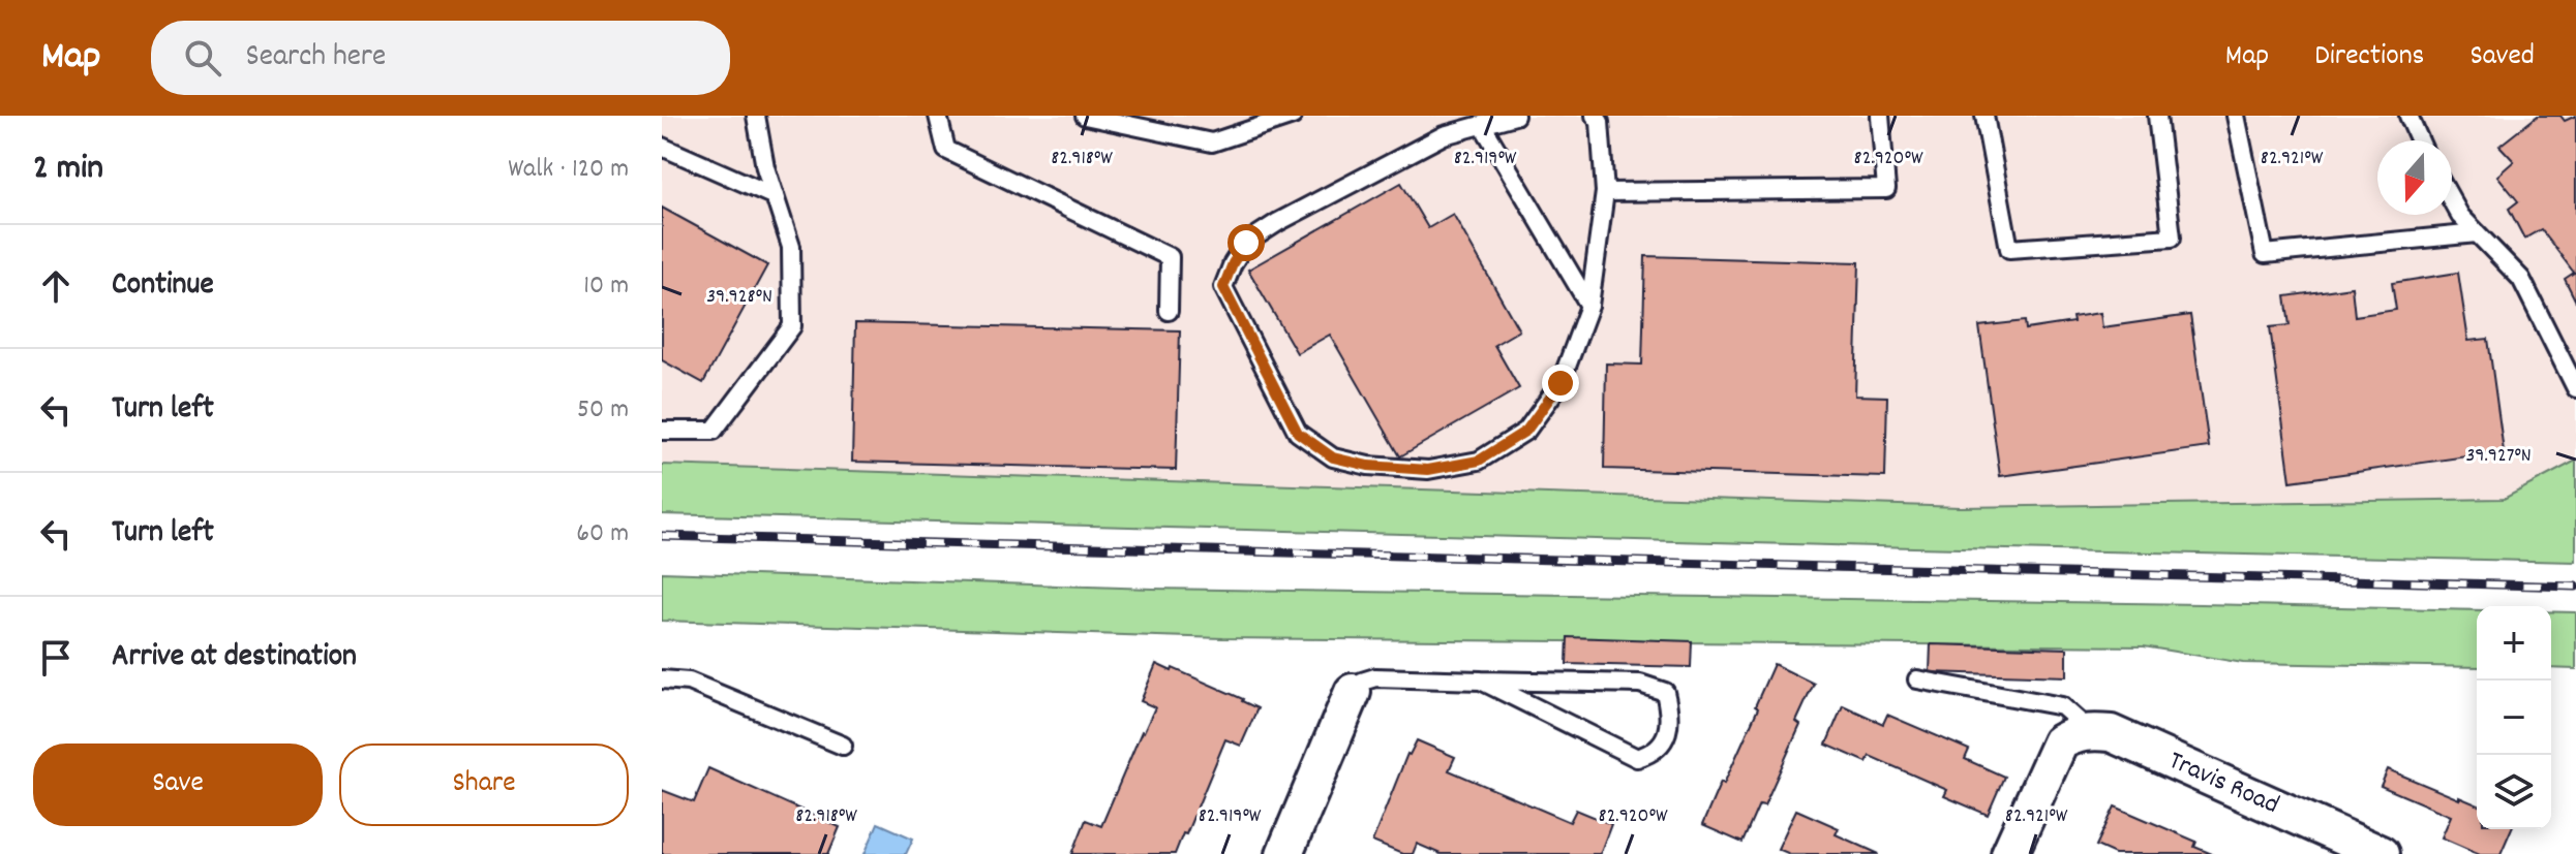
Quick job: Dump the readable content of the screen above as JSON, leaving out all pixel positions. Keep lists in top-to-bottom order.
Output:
{
  "streets": {
    "street": ["Travis Road"]
  },
  "north": "bottom",
  "page": {
    "header": "Map",
    "search": "Search here",
    "nav": ["Map", "Directions", "Saved"],
    "heading": ["2 min", "Walk · 120 m"],
    "list": [
      ["Continue", "10 m"],
      ["Turn left", "50 m"],
      ["Turn left", "60 m"],
      "Arrive at destination"
    ],
    "map_buttons": ["+", "−"],
    "buttons": ["Save", "Share"]
  },
  "coordinates": [
    "82.918°W",
    "82.919°W",
    "82.920°W",
    "82.921°W",
    "39.928°N",
    "39.927°N"
  ]
}
